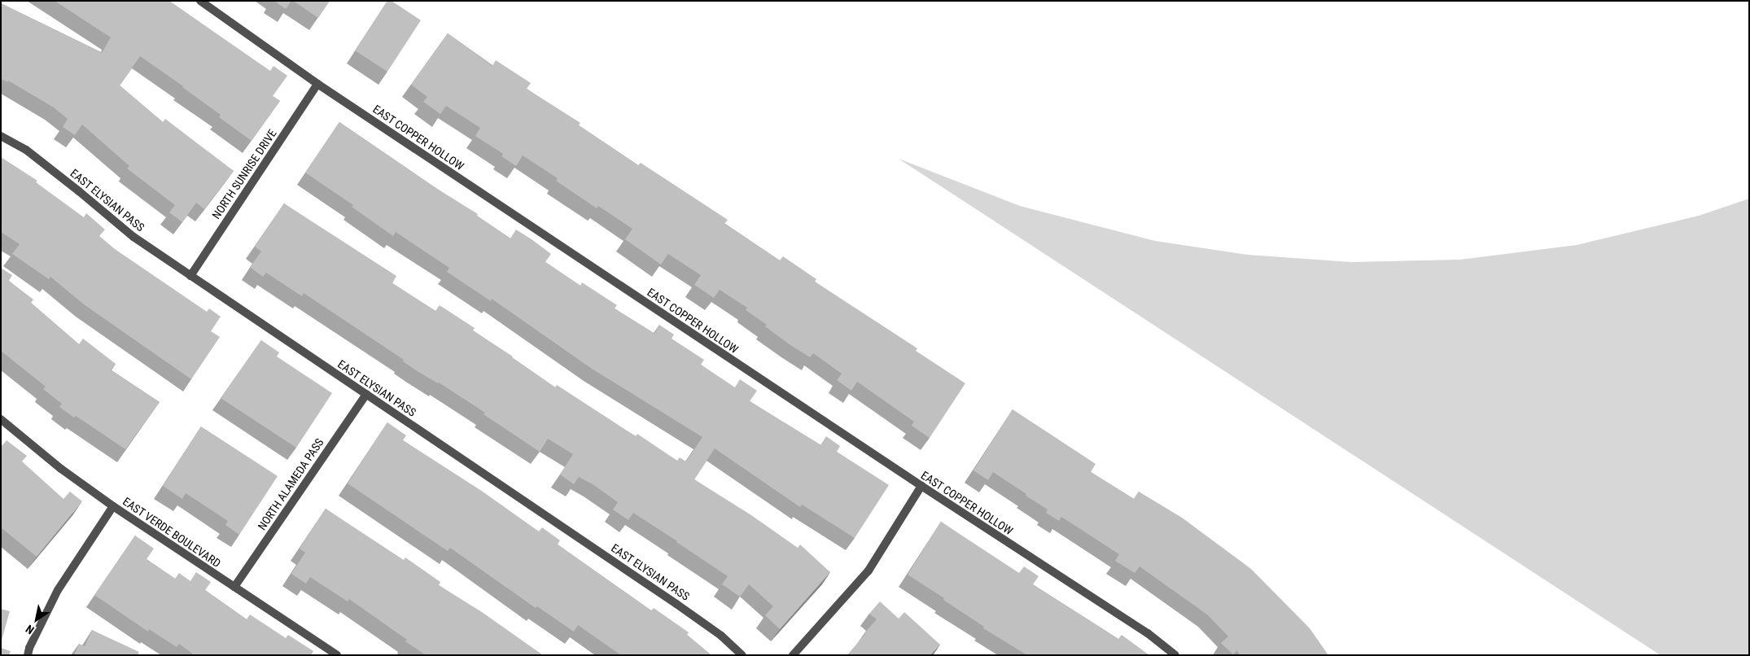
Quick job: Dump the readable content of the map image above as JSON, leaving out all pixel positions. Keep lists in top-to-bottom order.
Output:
{
  "streets": {
    "street": [
      "EAST COPPER HOLLOW",
      "NORTH SUNRISE DRIVE",
      "EAST ELYSIAN PASS",
      "NORTH ALAMEDA PASS",
      "EAST VERDE BOULEVARD"
    ]
  },
  "crossings": [
    ["EAST COPPER HOLLOW", "NORTH SUNRISE DRIVE"],
    ["NORTH SUNRISE DRIVE", "EAST ELYSIAN PASS"],
    ["EAST ELYSIAN PASS", "NORTH ALAMEDA PASS"],
    ["NORTH ALAMEDA PASS", "EAST VERDE BOULEVARD"]
  ],
  "north": "bottom left"
}
